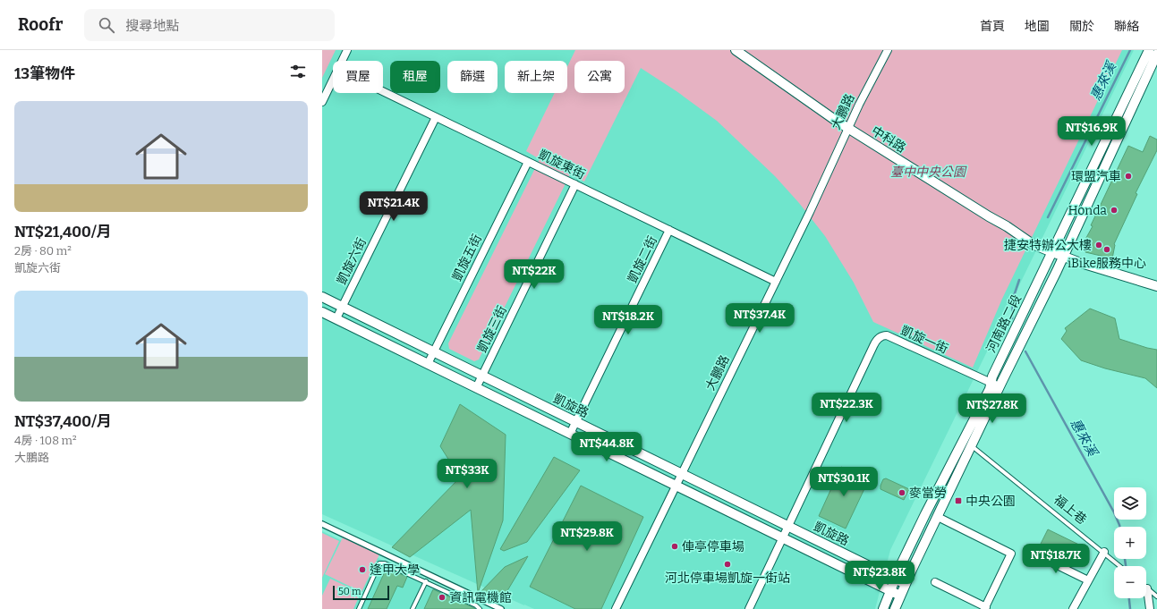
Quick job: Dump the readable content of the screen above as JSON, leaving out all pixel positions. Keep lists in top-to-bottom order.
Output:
{
  "streets": {
    "street": [
      "大鵬路",
      "中科路",
      "凱旋東街",
      "凱旋五街",
      "凱旋二街",
      "凱旋六街",
      "河南路二段",
      "凱旋三街",
      "凱旋一街",
      "凱旋路"
    ],
    "lane": ["福上巷"]
  },
  "crossings": [
    ["大鵬路", "中科路"],
    ["大鵬路", "凱旋東街"],
    ["大鵬路", "凱旋路"],
    ["中科路", "河南路二段"],
    ["凱旋東街", "凱旋五街"],
    ["凱旋東街", "凱旋二街"],
    ["凱旋東街", "凱旋六街"],
    ["凱旋東街", "凱旋三街"],
    ["凱旋五街", "凱旋路"],
    ["凱旋二街", "凱旋路"],
    ["凱旋六街", "凱旋路"],
    ["河南路二段", "凱旋一街"],
    ["河南路二段", "凱旋路"],
    ["河南路二段", "福上巷"],
    ["凱旋三街", "凱旋路"],
    ["凱旋一街", "凱旋路"]
  ],
  "water": ["惠來溪"],
  "parks": ["臺中中央公園"],
  "places": {
    "other": [
      "環盟汽車",
      "Honda",
      "捷安特辦公大樓",
      "iBike服務中心",
      "麥當勞",
      "俥亭停車場",
      "河北停車場凱旋一街站",
      "逢甲大學",
      "資訊電機館"
    ],
    "transit": ["中央公園"]
  },
  "scale_bar": "50 m",
  "page": {
    "header": "Roofr",
    "search": "搜尋地點",
    "nav": [
      "首頁",
      "地圖",
      "關於",
      "聯絡"
    ],
    "heading": "13筆物件",
    "chip": [
      "買屋",
      "租屋",
      "篩選",
      "新上架",
      "公寓"
    ],
    "list": [
      {
        "name": "NT$21,400/月",
        "note": "2房 · 80 m² · 凱旋六街"
      },
      {
        "name": "NT$37,400/月",
        "note": "4房 · 108 m² · 大鵬路"
      }
    ],
    "price": [
      "NT$16.9K",
      "NT$21.4K",
      "NT$22K",
      "NT$37.4K",
      "NT$18.2K",
      "NT$22.3K",
      "NT$27.8K",
      "NT$44.8K",
      "NT$33K",
      "NT$30.1K",
      "NT$29.8K",
      "NT$18.7K",
      "NT$23.8K"
    ],
    "map_buttons": ["+", "−"],
    "scale": "50 m"
  }
}
